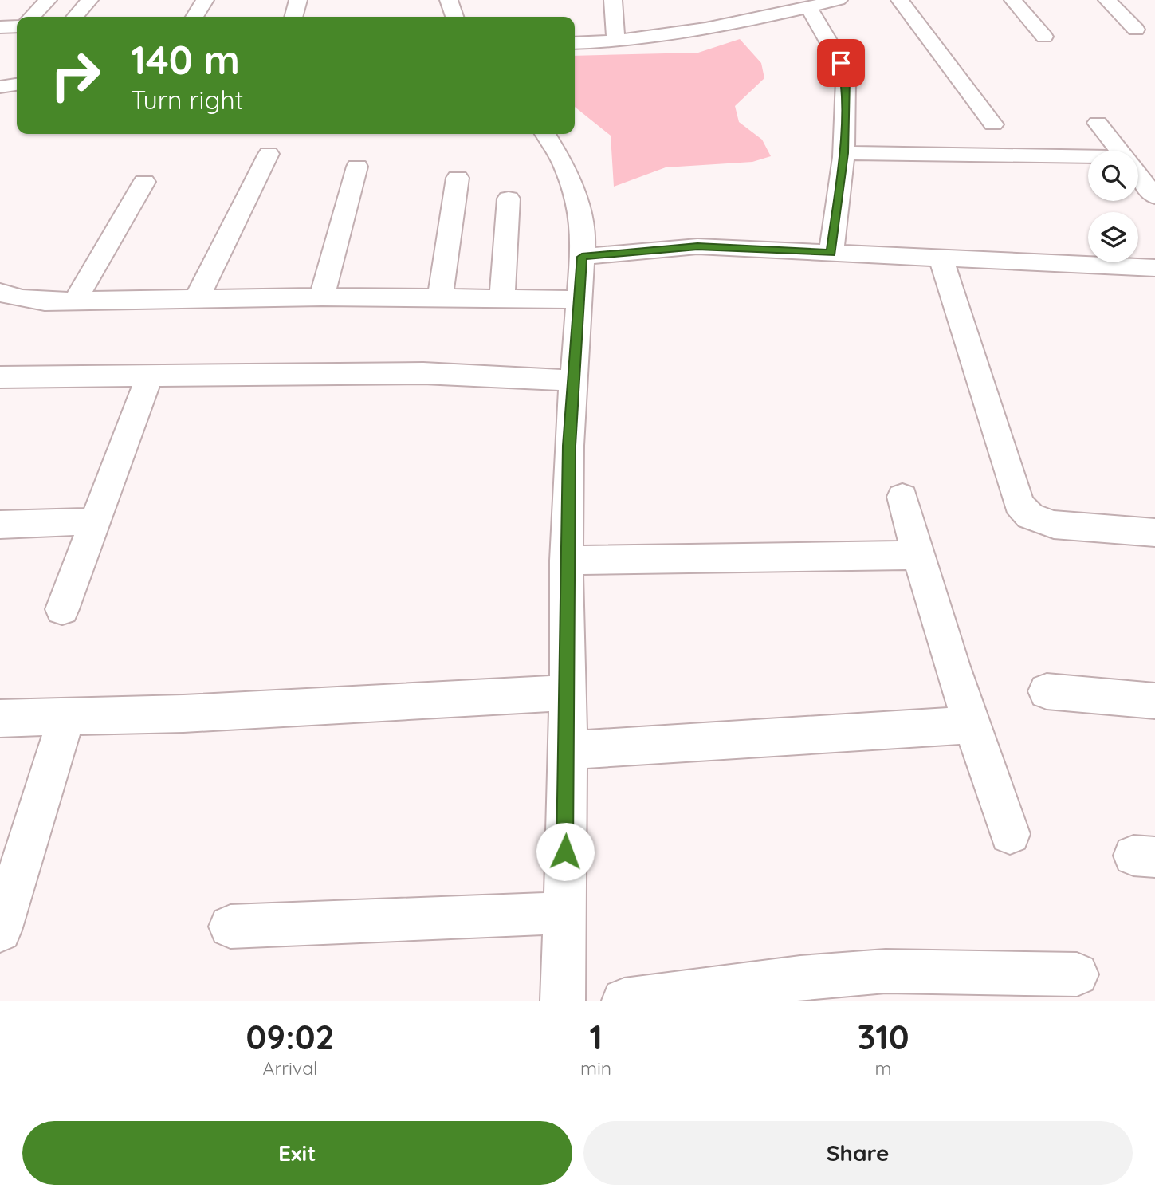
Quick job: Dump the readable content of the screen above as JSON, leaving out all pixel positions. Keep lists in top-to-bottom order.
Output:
{
  "page": {
    "turn": ["140 m", "Turn right"],
    "eta": [
      "09:02",
      "Arrival",
      "1",
      "min",
      "310",
      "m"
    ],
    "buttons": ["Exit", "Share"]
  }
}
